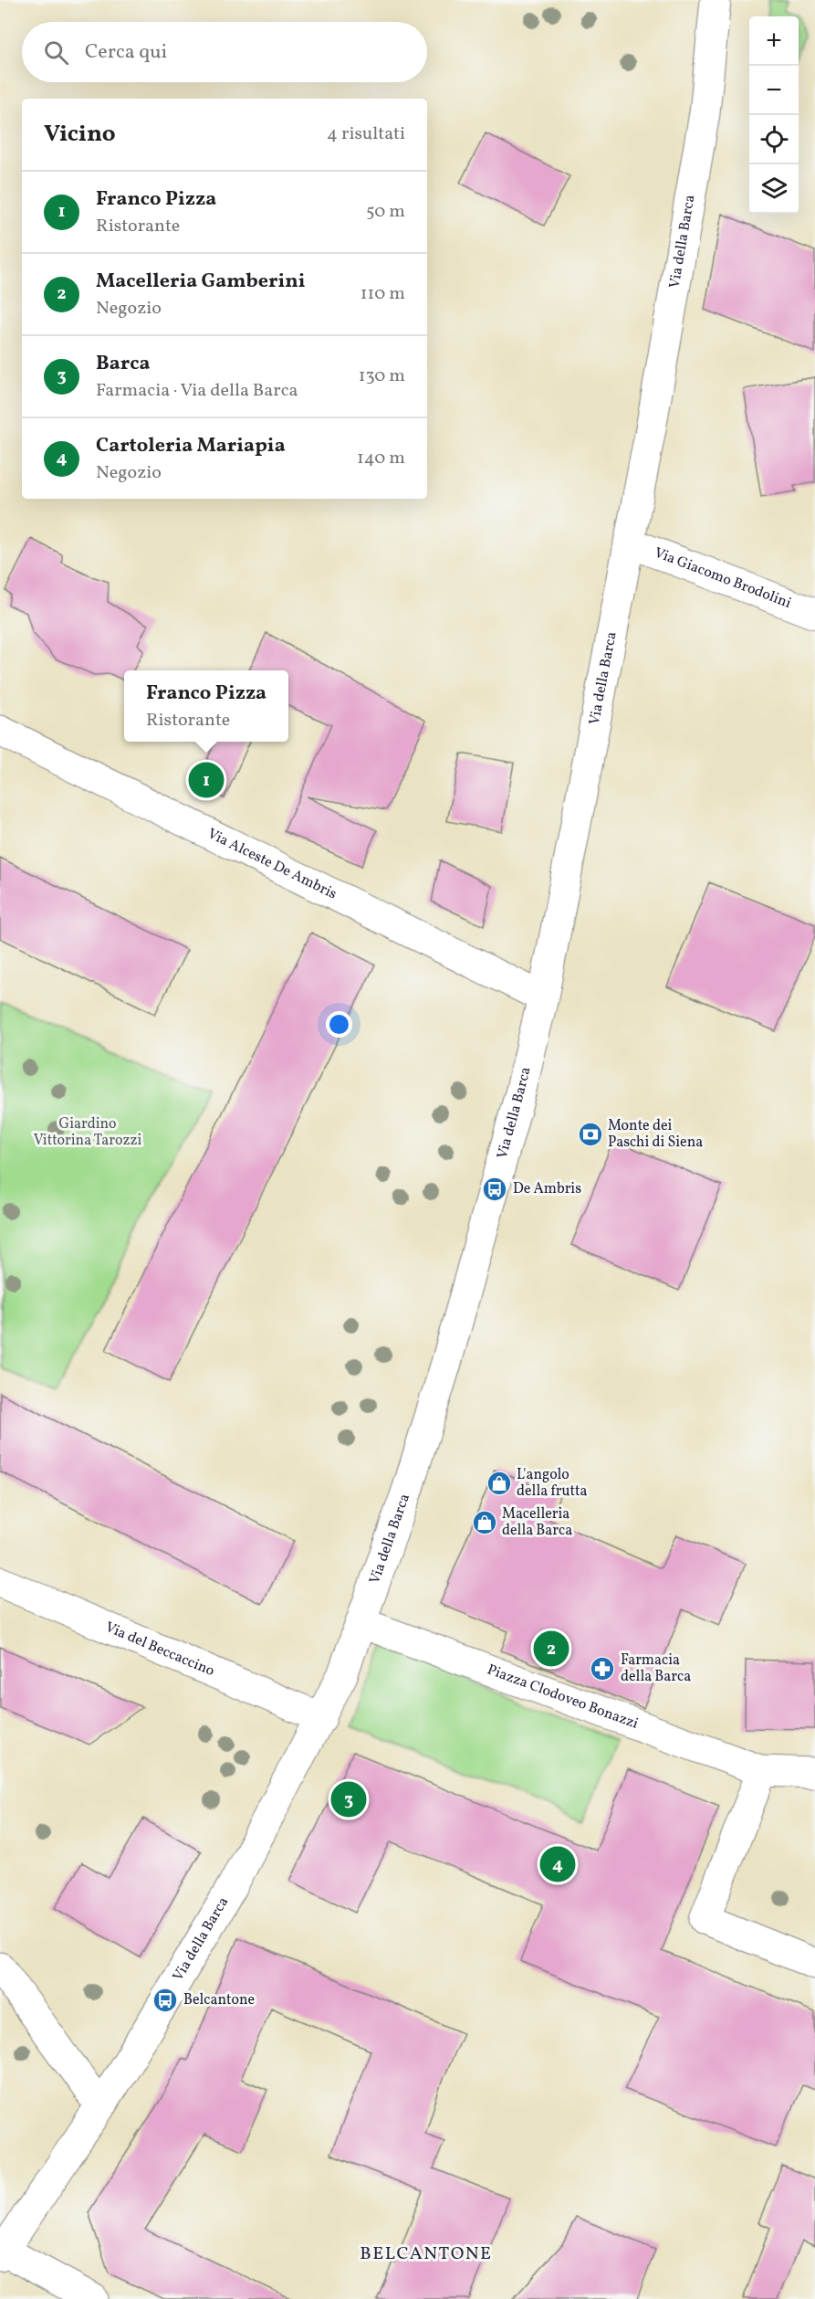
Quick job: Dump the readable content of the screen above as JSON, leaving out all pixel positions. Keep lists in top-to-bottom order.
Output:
{
  "streets": {
    "street": [
      "Via della Barca",
      "Via Giacomo Brodolini",
      "Via Alceste De Ambris",
      "Via del Beccaccino",
      "Piazza Clodoveo Bonazzi"
    ]
  },
  "crossings": [
    ["Via della Barca", "Via Giacomo Brodolini"],
    ["Via della Barca", "Via Alceste De Ambris"],
    ["Via della Barca", "Via del Beccaccino"],
    ["Via della Barca", "Piazza Clodoveo Bonazzi"]
  ],
  "districts": ["BELCANTONE"],
  "parks": ["Giardino Vittorina Tarozzi"],
  "places": {
    "bank": ["Monte dei Paschi di Siena"],
    "bus stop": ["De Ambris", "Belcantone"],
    "shop": ["L'angolo della frutta", "Macelleria della Barca"],
    "pharmacy": ["Farmacia della Barca"]
  },
  "page": {
    "map_buttons": ["+", "−"],
    "search": "Cerca qui",
    "heading": ["Vicino", "4 risultati"],
    "list": [
      {
        "mark": "1",
        "name": "Franco Pizza",
        "note": "Ristorante",
        "value": "50 m"
      },
      {
        "mark": "2",
        "name": "Macelleria Gamberini",
        "note": "Negozio",
        "value": "110 m"
      },
      {
        "mark": "3",
        "name": "Barca",
        "note": "Farmacia · Via della Barca",
        "value": "130 m"
      },
      {
        "mark": "4",
        "name": "Cartoleria Mariapia",
        "note": "Negozio",
        "value": "140 m"
      }
    ],
    "popup": ["Franco Pizza", "Ristorante"],
    "pins": [
      "1",
      "2",
      "3",
      "4"
    ]
  }
}
